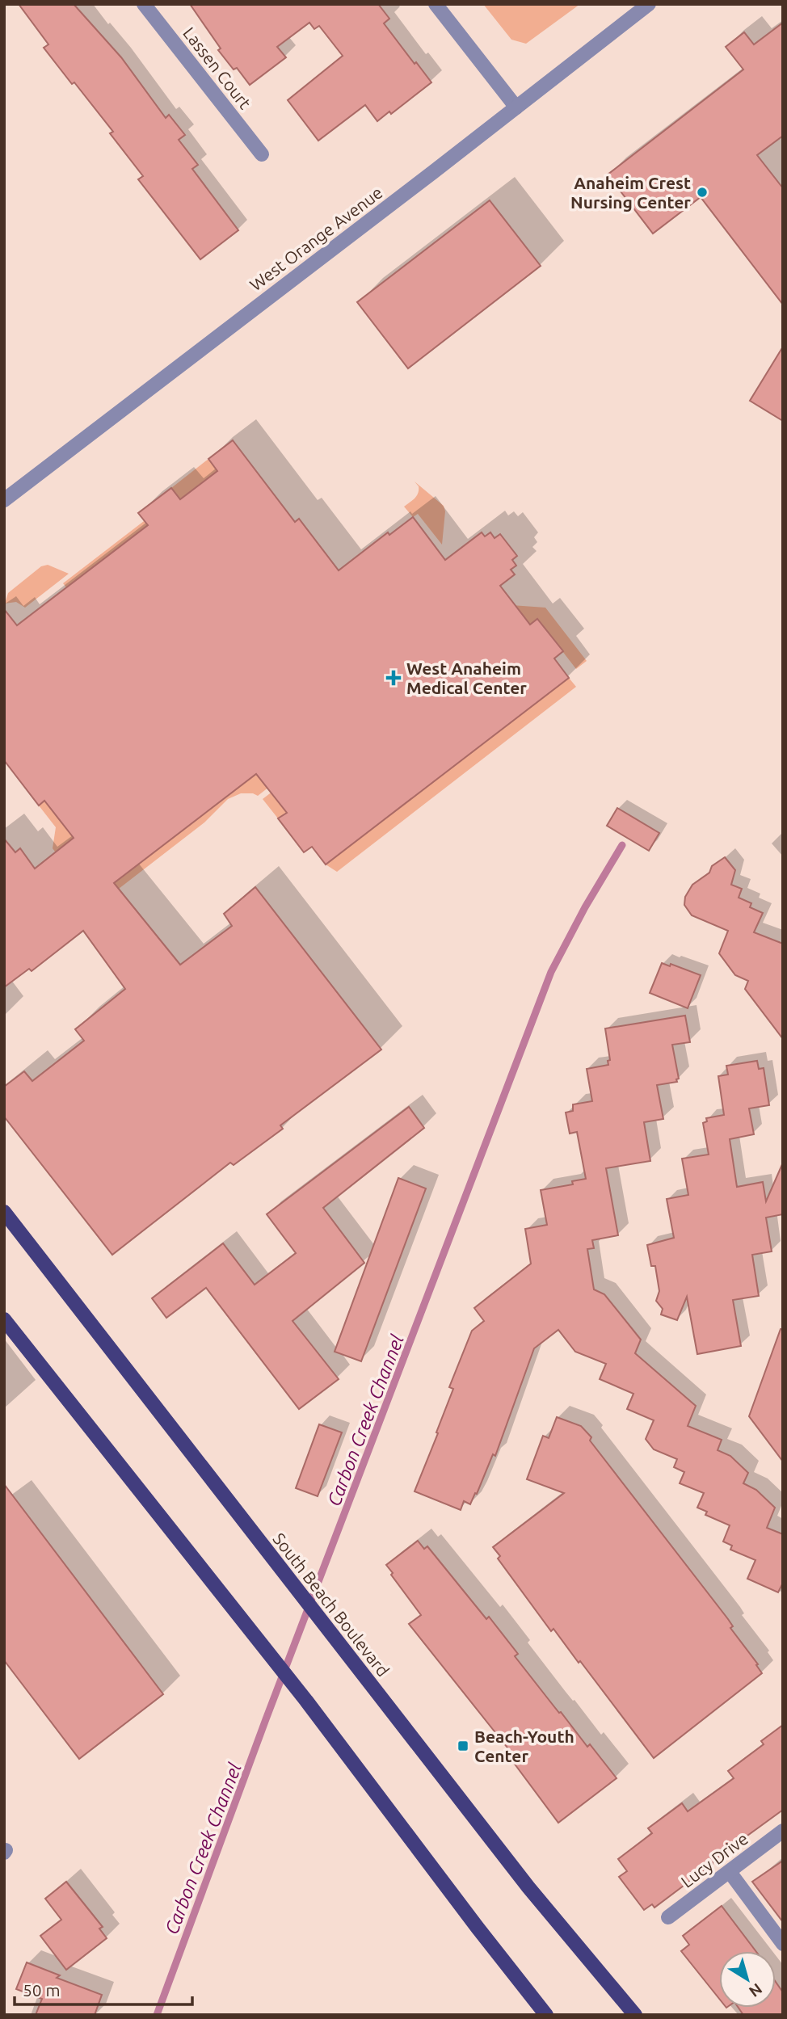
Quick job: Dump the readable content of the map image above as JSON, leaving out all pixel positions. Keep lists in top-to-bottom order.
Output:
{
  "streets": {
    "main road": ["South Beach Boulevard"],
    "street": ["Lassen Court", "West Orange Avenue", "Lucy Drive"]
  },
  "water": ["Carbon Creek Channel"],
  "places": {
    "other": ["Anaheim Crest Nursing Center"],
    "health": ["West Anaheim Medical Center"],
    "transit": ["Beach-Youth Center"]
  },
  "scale_bar": "50 m",
  "north": "bottom right"
}
